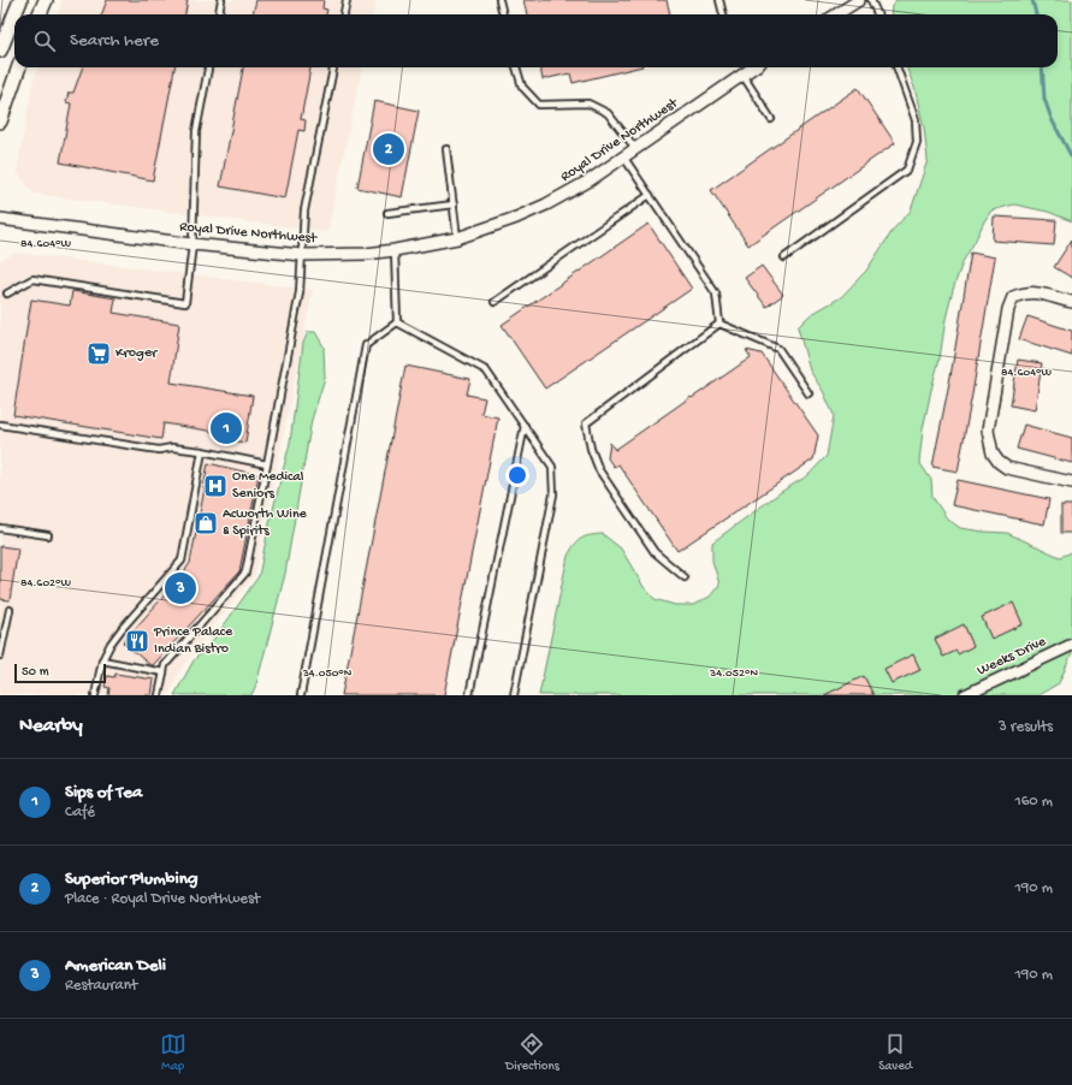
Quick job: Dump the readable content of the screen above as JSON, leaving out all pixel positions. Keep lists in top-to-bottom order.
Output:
{
  "streets": {
    "street": ["Royal Drive Northwest", "Weeks Drive"]
  },
  "places": {
    "supermarket": ["Kroger"],
    "hospital": ["One Medical Seniors"],
    "shop": ["Acworth Wine & Spirits"],
    "restaurant": ["Prince Palace Indian Bistro"]
  },
  "scale_bar": "50 m",
  "page": {
    "search": "Search here",
    "pins": ["2", "1", "3"],
    "scale": "50 m",
    "heading": ["Nearby", "3 results"],
    "list": [
      {
        "mark": "1",
        "name": "Sips of Tea",
        "note": "Café",
        "value": "160 m"
      },
      {
        "mark": "2",
        "name": "Superior Plumbing",
        "note": "Place · Royal Drive Northwest",
        "value": "190 m"
      },
      {
        "mark": "3",
        "name": "American Deli",
        "note": "Restaurant",
        "value": "190 m"
      }
    ],
    "nav": ["Map", "Directions", "Saved"]
  },
  "coordinates": [
    "84.604°W",
    "84.602°W",
    "34.050°N",
    "34.052°N"
  ]
}
